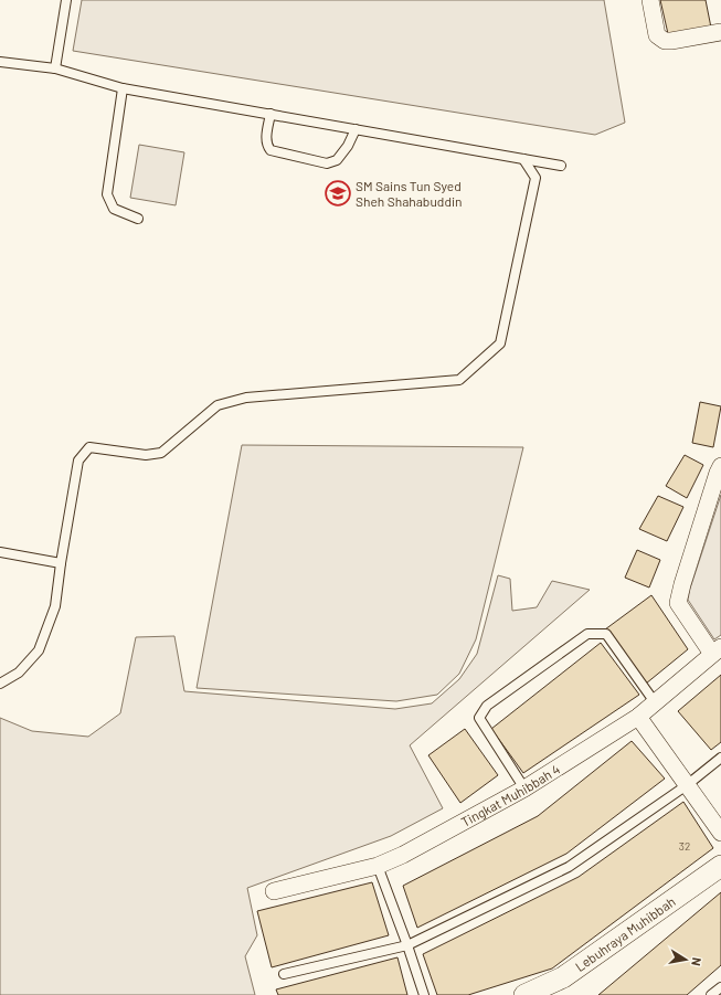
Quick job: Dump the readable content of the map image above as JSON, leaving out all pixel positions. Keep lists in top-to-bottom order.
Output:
{
  "streets": {
    "street": ["Tingkat Muhibbah 4", "Lebuhraya Muhibbah"]
  },
  "places": {
    "school or university": ["SM Sains Tun Syed Sheh Shahabuddin"]
  },
  "house_numbers": ["32"],
  "north": "right"
}
